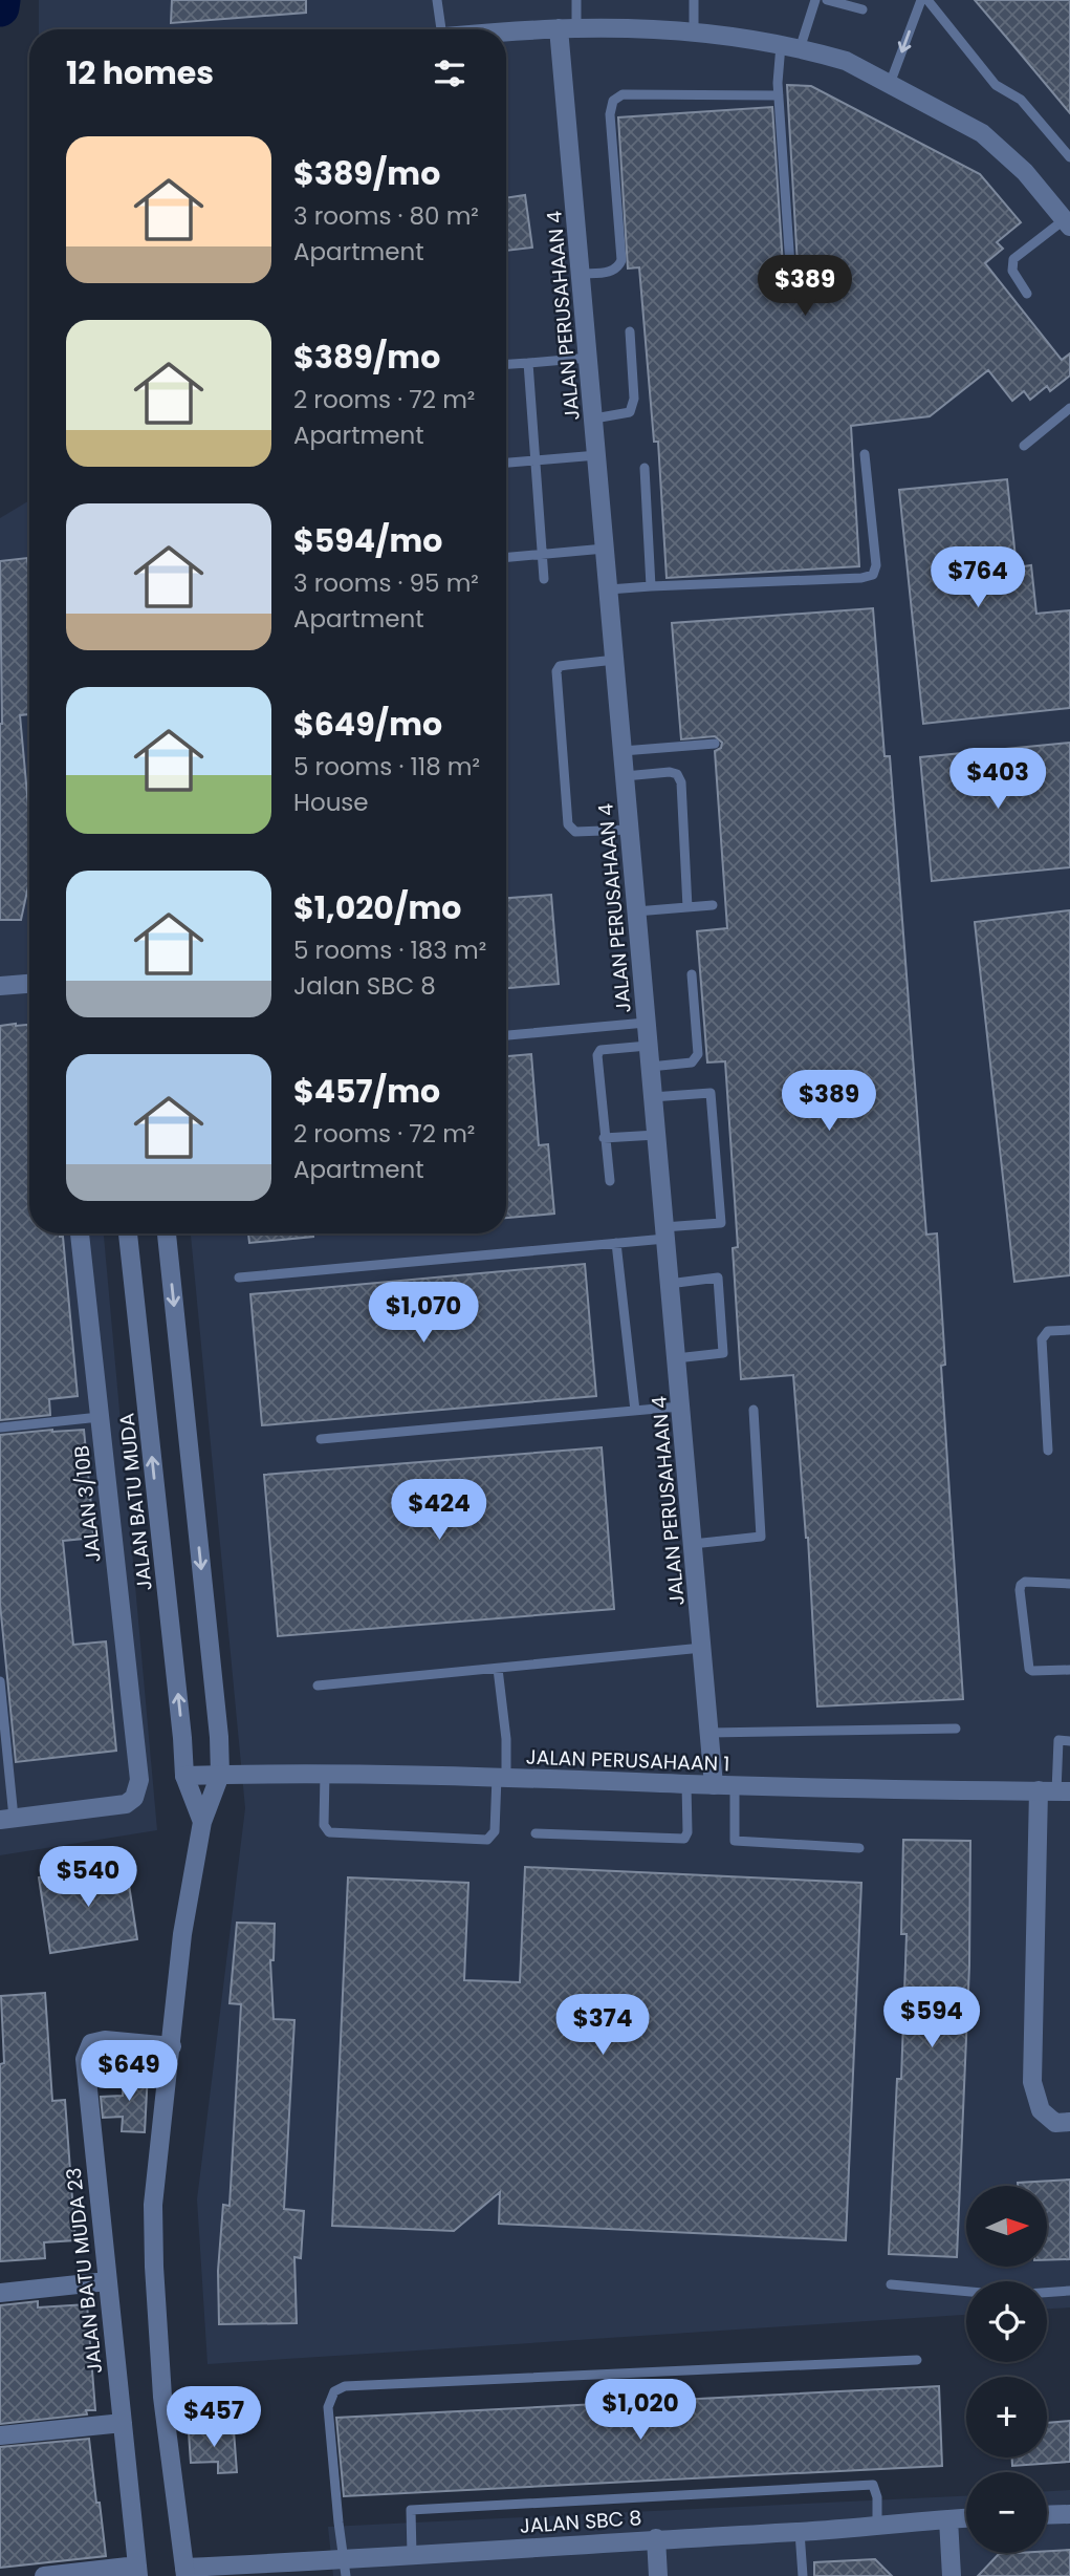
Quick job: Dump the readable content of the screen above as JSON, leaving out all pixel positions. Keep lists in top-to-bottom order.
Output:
{
  "streets": {
    "street": [
      "JALAN PERUSAHAAN 4",
      "JALAN BATU MUDA",
      "JALAN 3/10B",
      "JALAN PERUSAHAAN 1",
      "JALAN BATU MUDA 23",
      "JALAN SBC 8"
    ]
  },
  "crossings": [
    ["JALAN PERUSAHAAN 4", "JALAN PERUSAHAAN 1"],
    ["JALAN BATU MUDA", "JALAN PERUSAHAAN 1"]
  ],
  "north": "right",
  "page": {
    "heading": "12 homes",
    "list": [
      {
        "name": "$389/mo",
        "note": "3 rooms · 80 m² · Apartment"
      },
      {
        "name": "$389/mo",
        "note": "2 rooms · 72 m² · Apartment"
      },
      {
        "name": "$594/mo",
        "note": "3 rooms · 95 m² · Apartment"
      },
      {
        "name": "$649/mo",
        "note": "5 rooms · 118 m² · House"
      },
      {
        "name": "$1,020/mo",
        "note": "5 rooms · 183 m² · Jalan SBC 8"
      },
      {
        "name": "$457/mo",
        "note": "2 rooms · 72 m² · Apartment"
      }
    ],
    "price": [
      "$389",
      "$764",
      "$403",
      "$389",
      "$1,070",
      "$424",
      "$540",
      "$594",
      "$374",
      "$649",
      "$1,020",
      "$457"
    ],
    "map_buttons": ["+", "−"]
  }
}
